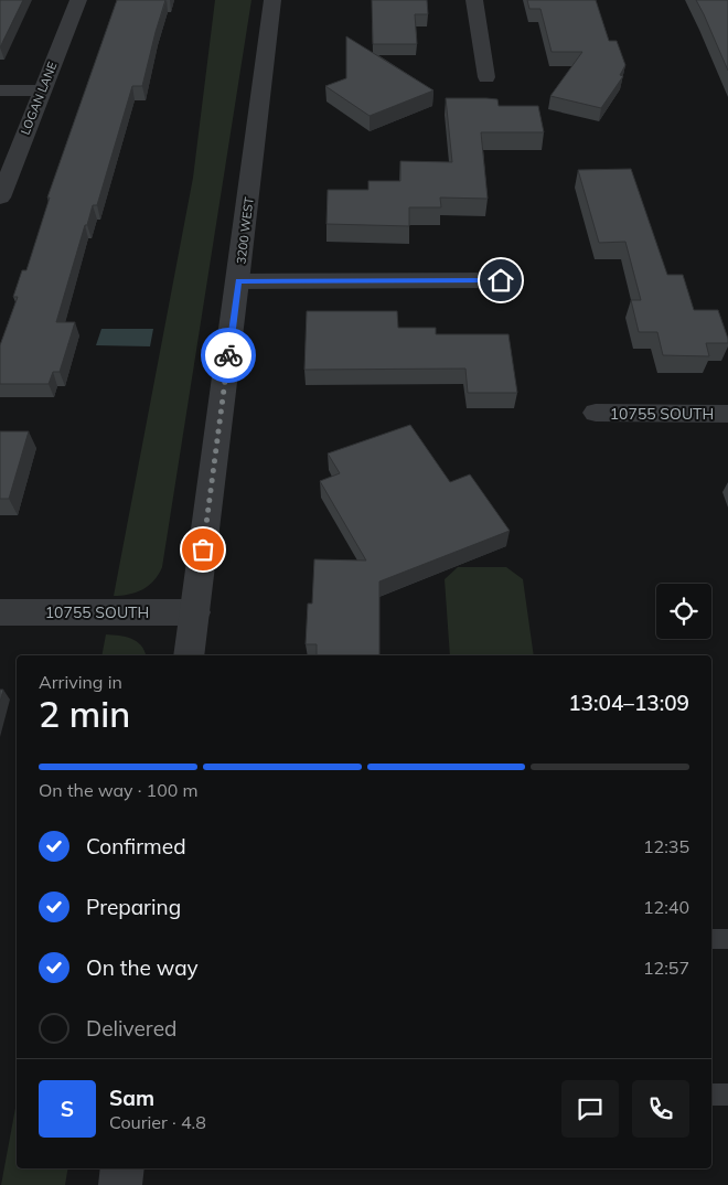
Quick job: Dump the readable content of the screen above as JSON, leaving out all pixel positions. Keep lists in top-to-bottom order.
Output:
{
  "streets": {
    "street": ["LOGAN LANE", "3200 WEST", "10755 SOUTH"]
  },
  "crossings": [
    ["3200 WEST", "10755 SOUTH"]
  ],
  "page": {
    "heading": ["2 min", "Arriving in", "13:04–13:09"],
    "panel": ["Sam", "Courier · 4.8"],
    "bar": "On the way · 100 m",
    "list": [
      ["Confirmed", "12:35"],
      ["Preparing", "12:40"],
      ["On the way", "12:57"],
      "Delivered"
    ],
    "round": "S"
  }
}
